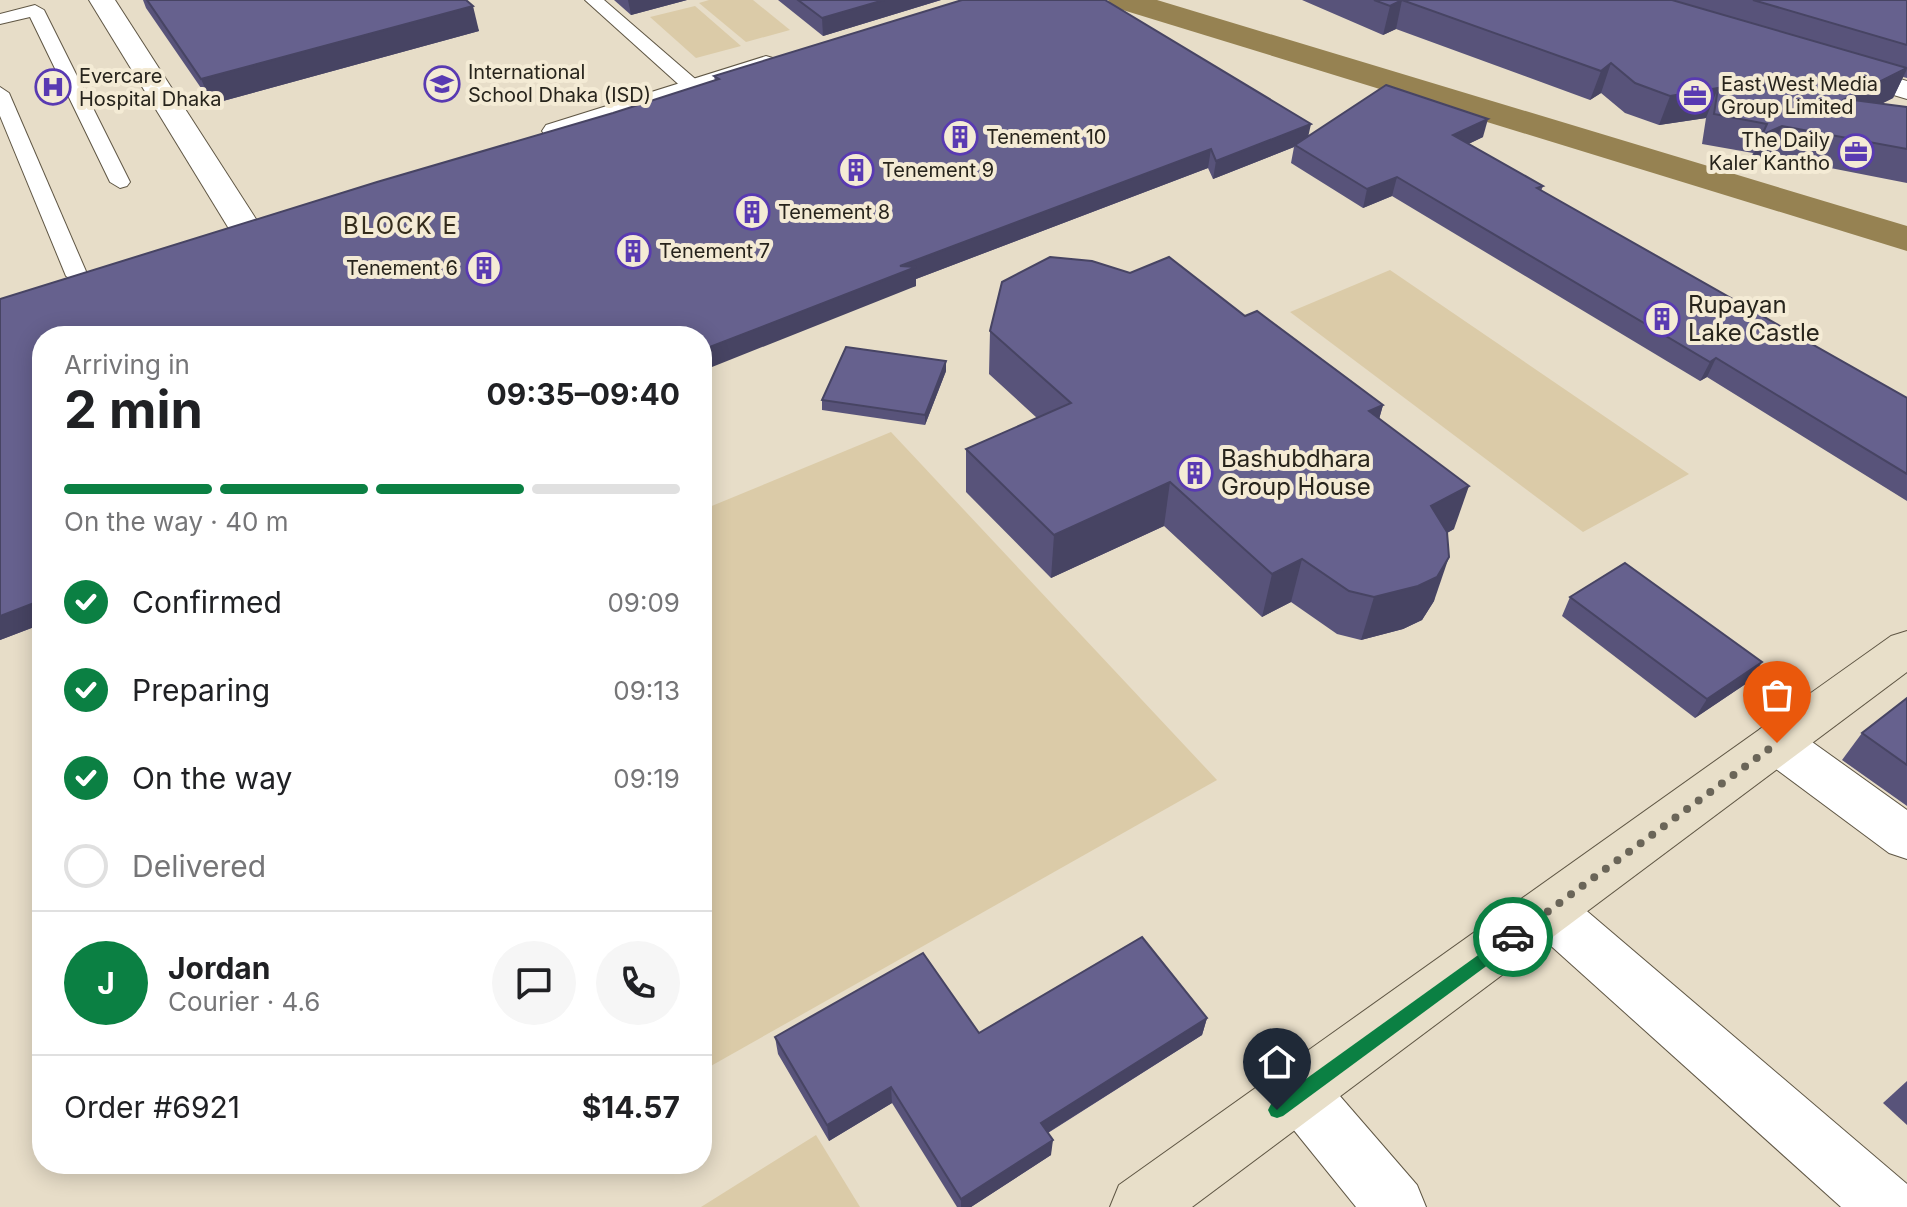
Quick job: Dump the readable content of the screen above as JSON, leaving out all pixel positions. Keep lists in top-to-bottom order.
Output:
{
  "districts": ["BLOCK E"],
  "places": {
    "school or university": ["International School Dhaka (ISD)"],
    "hospital": ["Evercare Hospital Dhaka"],
    "office": ["East West Media Group Limited", "The Daily Kaler Kantho"],
    "building": [
      "Tenement 10",
      "Tenement 9",
      "Tenement 8",
      "Tenement 7",
      "Tenement 6",
      "Rupayan Lake Castle",
      "Bashubdhara Group House"
    ]
  },
  "page": {
    "heading": ["2 min", "Arriving in", "09:35–09:40"],
    "panel": [
      "Jordan",
      "Courier · 4.6",
      "Order #6921",
      "$14.57"
    ],
    "bar": "On the way · 40 m",
    "list": [
      ["Confirmed", "09:09"],
      ["Preparing", "09:13"],
      ["On the way", "09:19"],
      "Delivered"
    ],
    "round": "J"
  }
}
